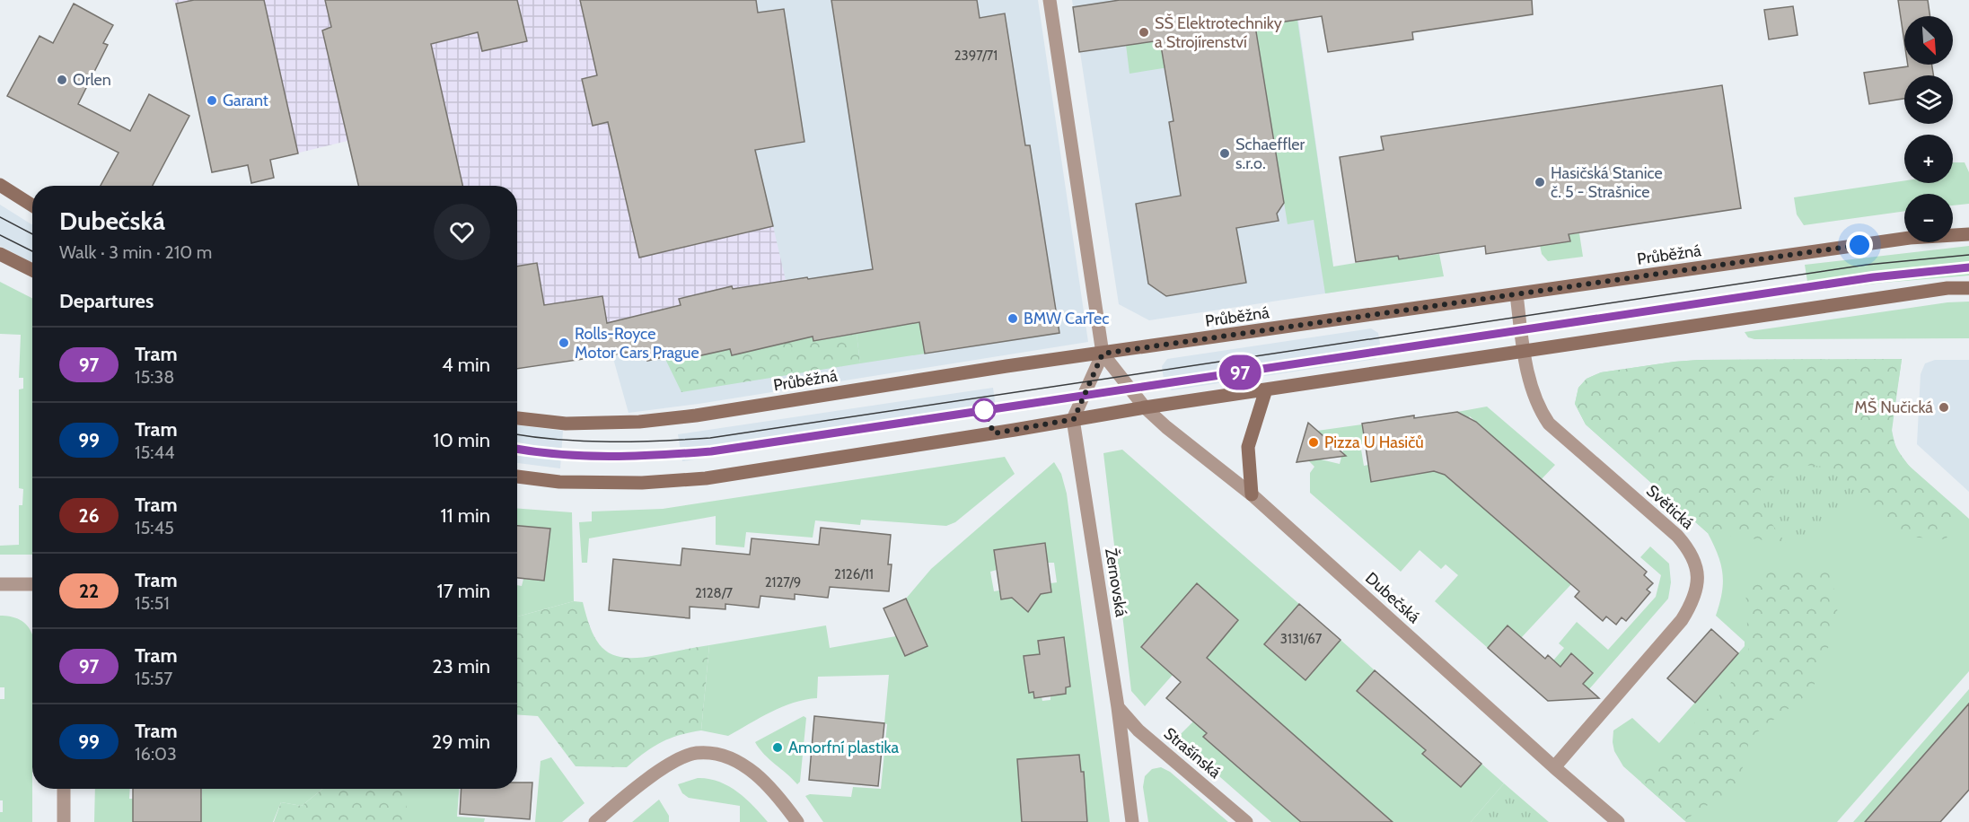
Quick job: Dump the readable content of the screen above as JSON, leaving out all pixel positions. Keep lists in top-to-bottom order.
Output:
{
  "streets": {
    "main road": ["Průběžná"],
    "street": [
      "Světická",
      "Žernovská",
      "Dubečská",
      "Strašínská"
    ]
  },
  "crossings": [
    ["Průběžná", "Světická"],
    ["Průběžná", "Dubečská"],
    ["Světická", "Dubečská"],
    ["Žernovská", "Strašínská"]
  ],
  "places": [
    "SŠ Elektrotechniky a Strojírenství",
    "Orlen",
    "Garant",
    "Schaeffler s.r.o.",
    "Hasičská Stanice č. 5 - Strašnice",
    "BMW CarTec",
    "Rolls-Royce Motor Cars Prague",
    "MŠ Nučická",
    "Pizza U Hasičů",
    "Amorfní plastika"
  ],
  "lines": ["tram line 97"],
  "house_numbers": [
    "2397/71",
    "2126/11",
    "2127/9",
    "2128/7",
    "3131/67"
  ],
  "north": "bottom right",
  "page": {
    "on_map": "97",
    "map_buttons": ["+", "−"],
    "heading": [
      ["Dubečská", "Walk · 3 min · 210 m"],
      "Departures"
    ],
    "list": [
      {
        "mark": "97",
        "name": "Tram",
        "note": "15:38",
        "value": "4 min"
      },
      {
        "mark": "99",
        "name": "Tram",
        "note": "15:44",
        "value": "10 min"
      },
      {
        "mark": "26",
        "name": "Tram",
        "note": "15:45",
        "value": "11 min"
      },
      {
        "mark": "22",
        "name": "Tram",
        "note": "15:51",
        "value": "17 min"
      },
      {
        "mark": "97",
        "name": "Tram",
        "note": "15:57",
        "value": "23 min"
      },
      {
        "mark": "99",
        "name": "Tram",
        "note": "16:03",
        "value": "29 min"
      }
    ]
  }
}
